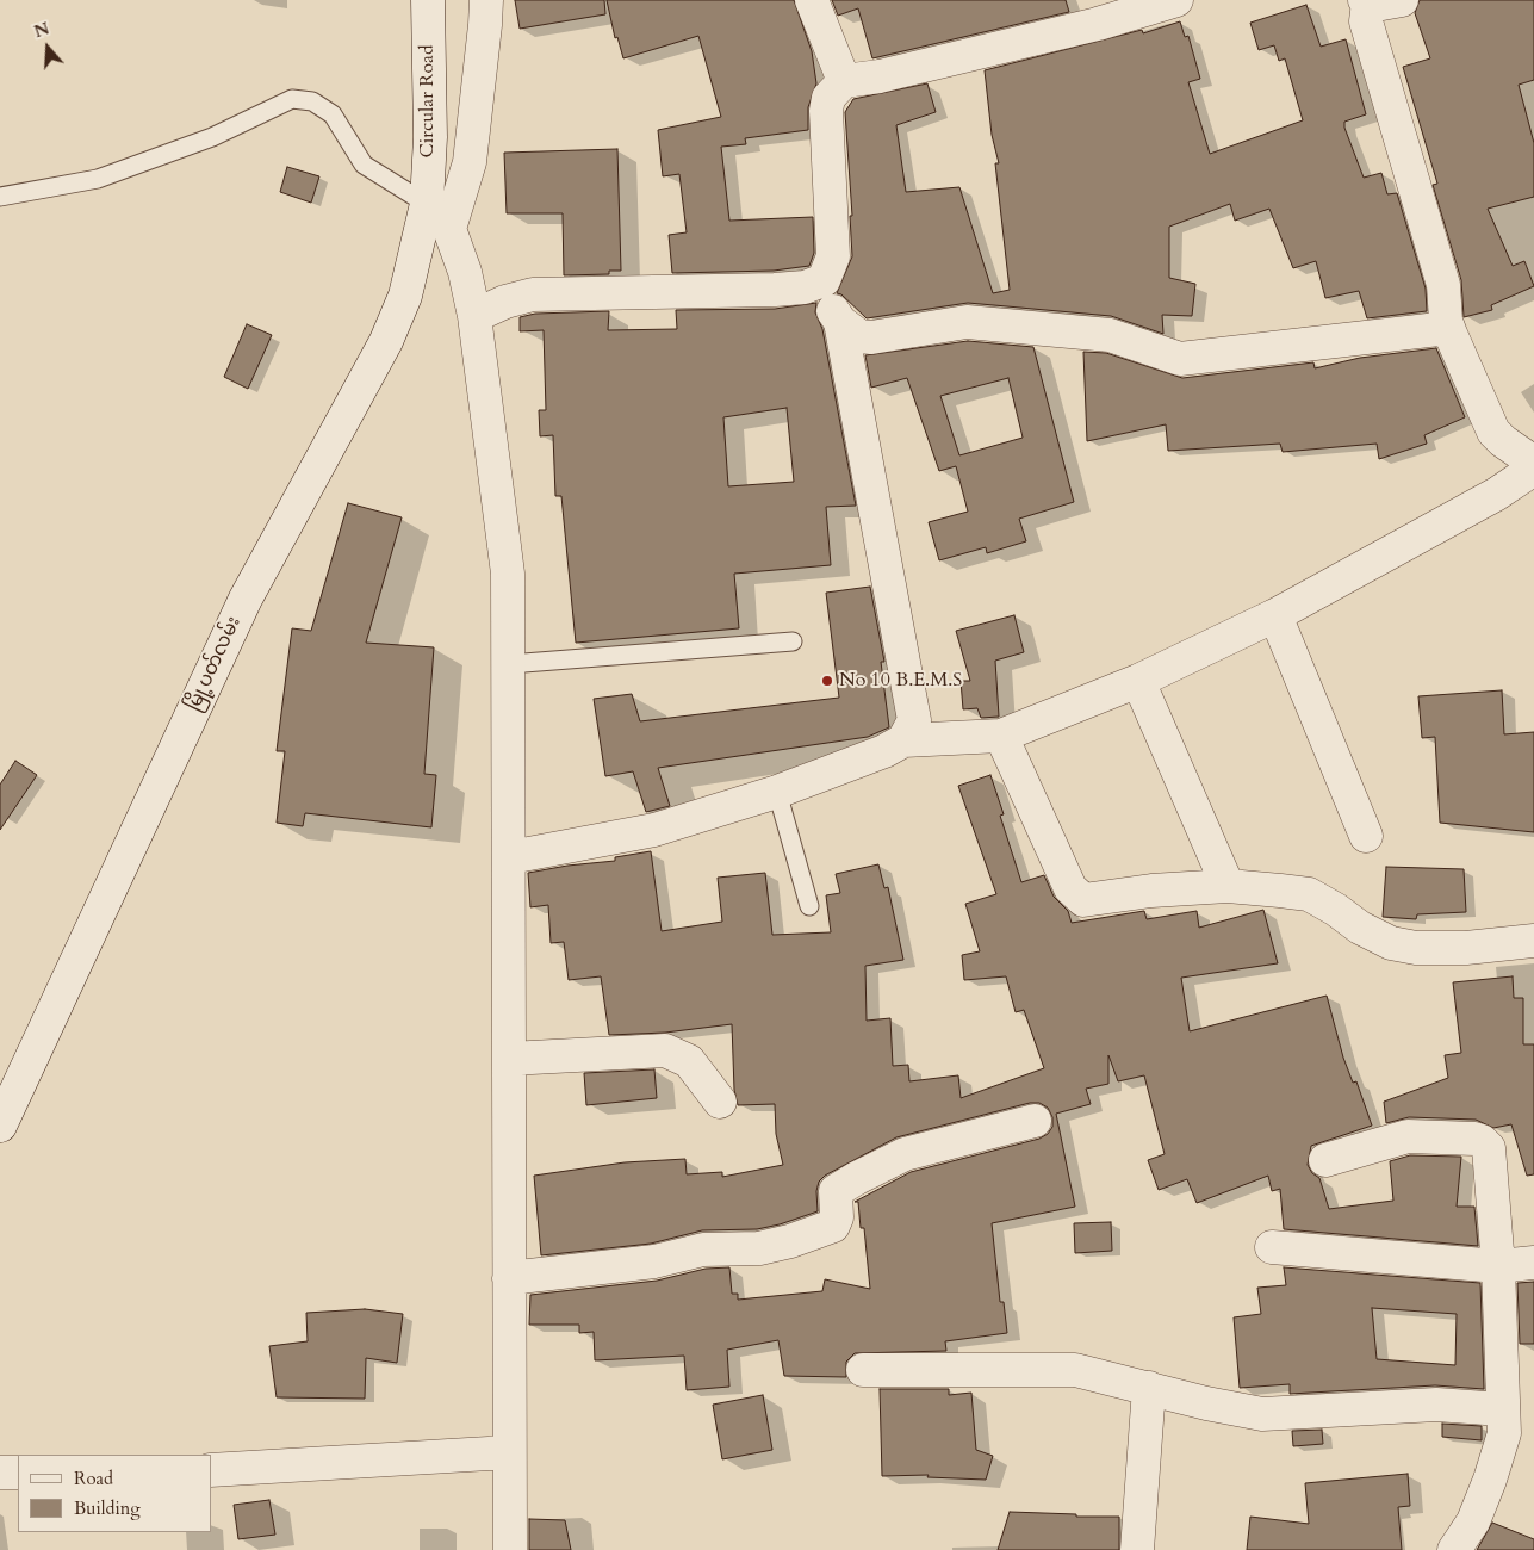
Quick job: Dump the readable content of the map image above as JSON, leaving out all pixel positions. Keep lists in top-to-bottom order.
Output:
{
  "streets": {
    "street": ["Circular Road", "မြို့ပတ်လမ်း"]
  },
  "crossings": [
    ["Circular Road", "မြို့ပတ်လမ်း"]
  ],
  "places": ["No 10 B.E.M.S"],
  "legend": ["Road", "Building"],
  "north": "top"
}
